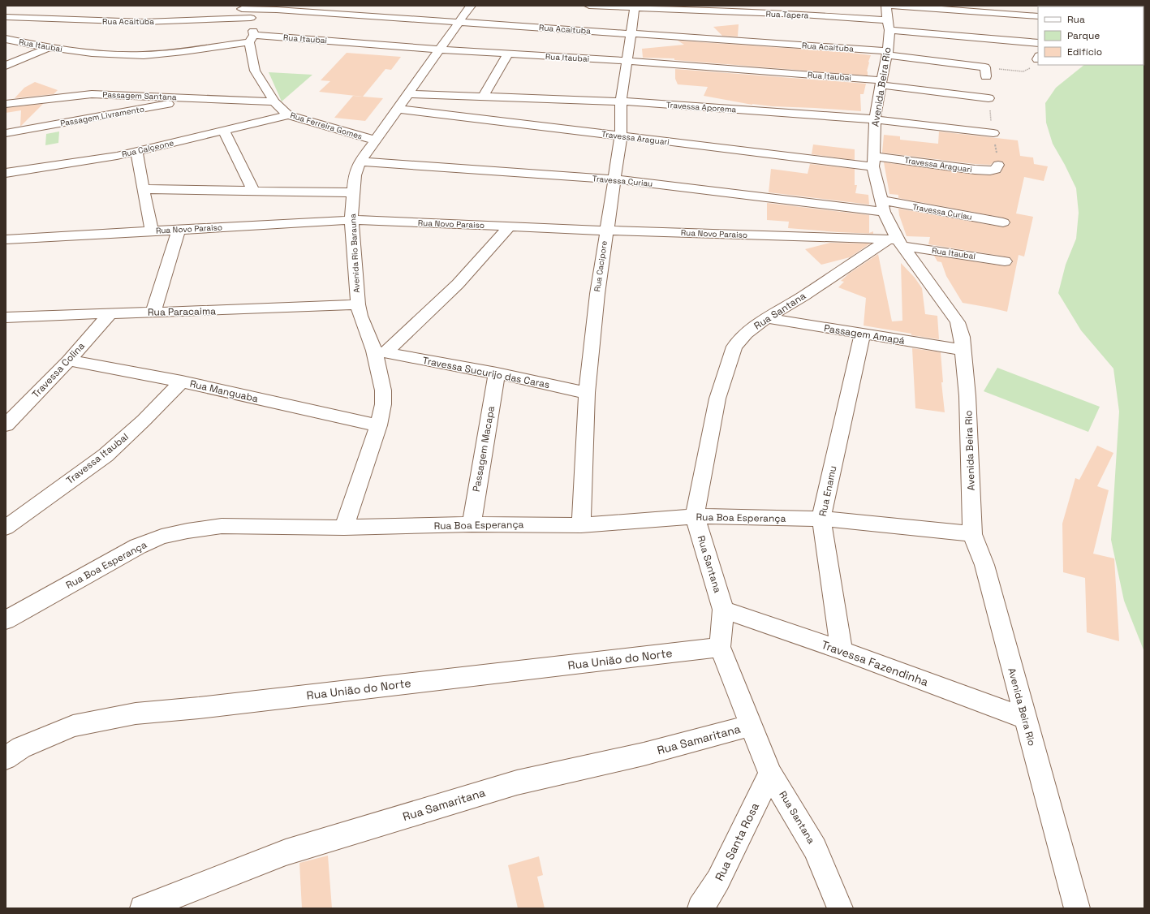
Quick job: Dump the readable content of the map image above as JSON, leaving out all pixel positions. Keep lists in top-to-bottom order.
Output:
{
  "streets": {
    "street": [
      "Rua Tapera",
      "Rua Acaituba",
      "Rua Itaubai",
      "Avenida Beira Rio",
      "Passagem Santana",
      "Travessa Aporema",
      "Passagem Livramento",
      "Rua Ferreira Gomes",
      "Travessa Araguari",
      "Rua Calçeone",
      "Travessa Curiau",
      "Rua Novo Paraiso",
      "Avenida Rio Barauna",
      "Rua Itaubal",
      "Rua Cacipore",
      "Rua Santana",
      "Rua Paracaima",
      "Passagem Amapá",
      "Travessa Colina",
      "Travessa Sucurijo das Caras",
      "Rua Manguaba",
      "Passagem Macapa",
      "Travessa Itaubal",
      "Rua Enamu",
      "Rua Boa Esperança",
      "Rua União do Norte",
      "Travessa Fazendinha",
      "Rua Samaritana",
      "Rua Santa Rosa"
    ]
  },
  "crossings": [
    ["Rua Tapera", "Avenida Beira Rio"],
    ["Rua Tapera", "Rua Cacipore"],
    ["Rua Acaituba", "Avenida Beira Rio"],
    ["Rua Acaituba", "Rua Ferreira Gomes"],
    ["Rua Acaituba", "Avenida Rio Barauna"],
    ["Rua Acaituba", "Rua Cacipore"],
    ["Rua Itaubai", "Avenida Beira Rio"],
    ["Rua Itaubai", "Rua Ferreira Gomes"],
    ["Rua Itaubai", "Avenida Rio Barauna"],
    ["Rua Itaubai", "Rua Cacipore"],
    ["Avenida Beira Rio", "Travessa Aporema"],
    ["Avenida Beira Rio", "Travessa Araguari"],
    ["Avenida Beira Rio", "Travessa Curiau"],
    ["Avenida Beira Rio", "Rua Novo Paraiso"],
    ["Avenida Beira Rio", "Rua Itaubal"],
    ["Avenida Beira Rio", "Rua Santana"],
    ["Avenida Beira Rio", "Passagem Amapá"],
    ["Avenida Beira Rio", "Rua Boa Esperança"],
    ["Avenida Beira Rio", "Travessa Fazendinha"],
    ["Passagem Santana", "Passagem Livramento"],
    ["Passagem Santana", "Rua Ferreira Gomes"],
    ["Travessa Aporema", "Avenida Rio Barauna"],
    ["Travessa Aporema", "Rua Cacipore"],
    ["Rua Ferreira Gomes", "Rua Calçeone"],
    ["Rua Ferreira Gomes", "Avenida Rio Barauna"],
    ["Travessa Araguari", "Avenida Rio Barauna"],
    ["Travessa Araguari", "Rua Cacipore"],
    ["Travessa Curiau", "Avenida Rio Barauna"],
    ["Travessa Curiau", "Rua Cacipore"],
    ["Rua Novo Paraiso", "Avenida Rio Barauna"],
    ["Rua Novo Paraiso", "Rua Itaubal"],
    ["Rua Novo Paraiso", "Rua Cacipore"],
    ["Rua Novo Paraiso", "Rua Santana"],
    ["Avenida Rio Barauna", "Rua Paracaima"],
    ["Avenida Rio Barauna", "Travessa Sucurijo das Caras"],
    ["Avenida Rio Barauna", "Rua Manguaba"],
    ["Avenida Rio Barauna", "Rua Boa Esperança"],
    ["Rua Itaubal", "Rua Santana"],
    ["Rua Cacipore", "Travessa Sucurijo das Caras"],
    ["Rua Cacipore", "Rua Boa Esperança"],
    ["Rua Santana", "Passagem Amapá"],
    ["Rua Santana", "Rua Boa Esperança"],
    ["Rua Santana", "Rua União do Norte"],
    ["Rua Santana", "Travessa Fazendinha"],
    ["Rua Santana", "Rua Samaritana"],
    ["Rua Santana", "Rua Santa Rosa"],
    ["Rua Paracaima", "Travessa Colina"],
    ["Passagem Amapá", "Rua Enamu"],
    ["Travessa Colina", "Rua Manguaba"],
    ["Travessa Sucurijo das Caras", "Passagem Macapa"],
    ["Rua Manguaba", "Travessa Itaubal"],
    ["Passagem Macapa", "Rua Boa Esperança"],
    ["Rua Enamu", "Rua Boa Esperança"],
    ["Rua Enamu", "Travessa Fazendinha"]
  ],
  "legend": ["Rua", "Parque", "Edifício"]
}
